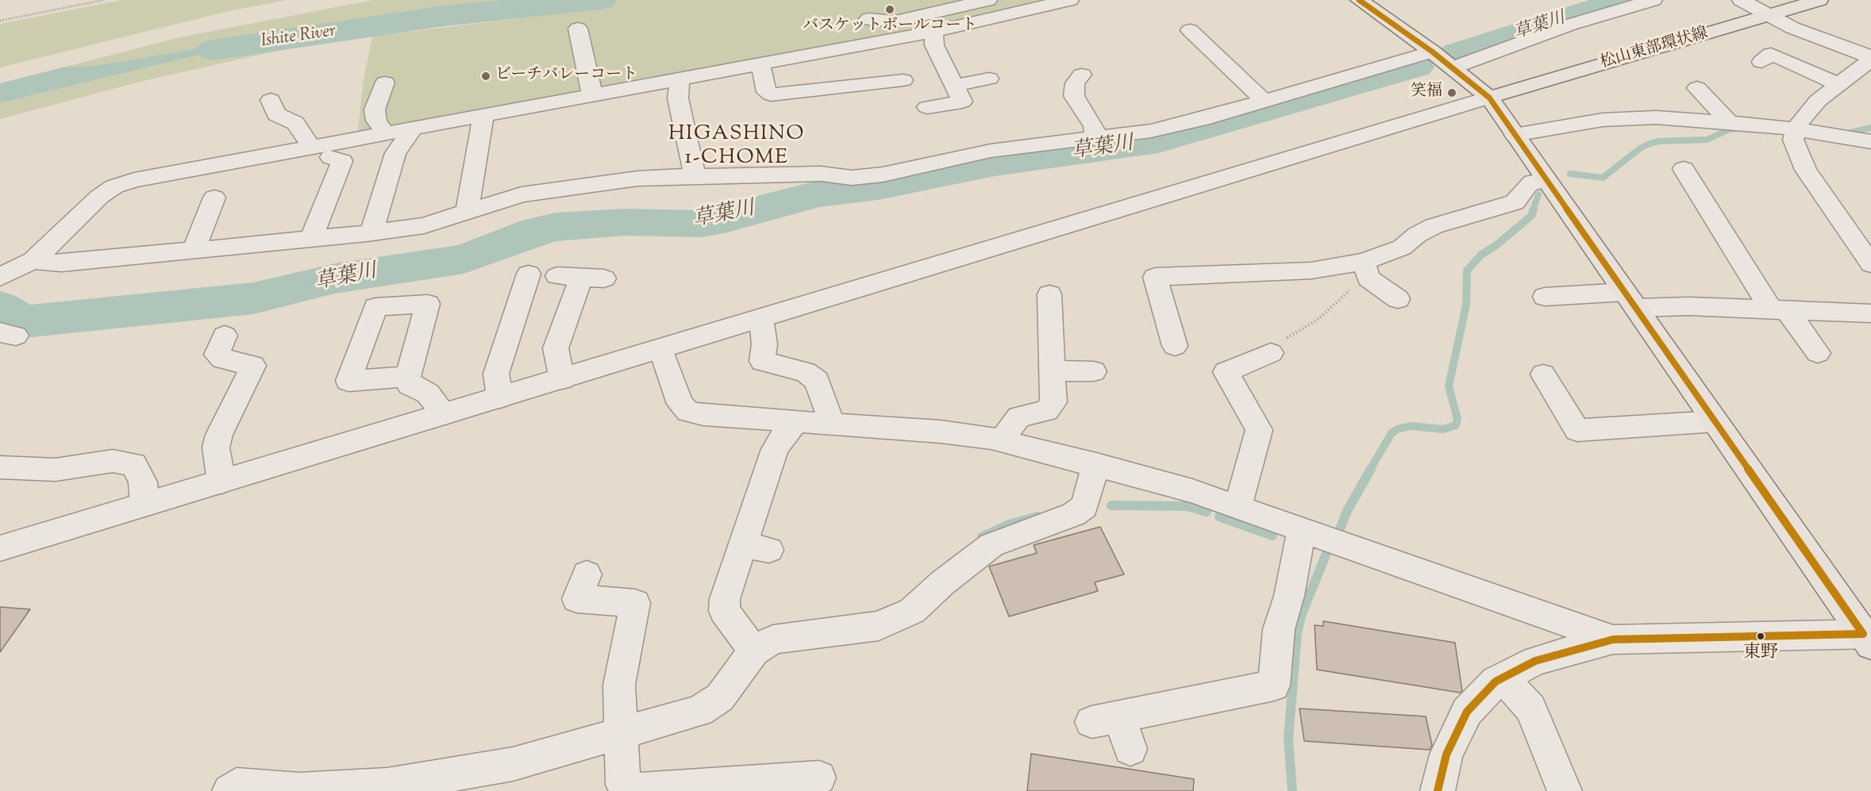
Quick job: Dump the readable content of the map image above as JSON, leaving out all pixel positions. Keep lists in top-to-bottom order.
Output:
{
  "streets": {
    "main road": ["松山東部環状線"]
  },
  "districts": ["HIGASHINO 1-CHOME"],
  "water": ["草葉川", "Ishite River"],
  "places": [
    "バスケットボールコート",
    "ビーチバレーコート",
    "笑福",
    "東野"
  ]
}
